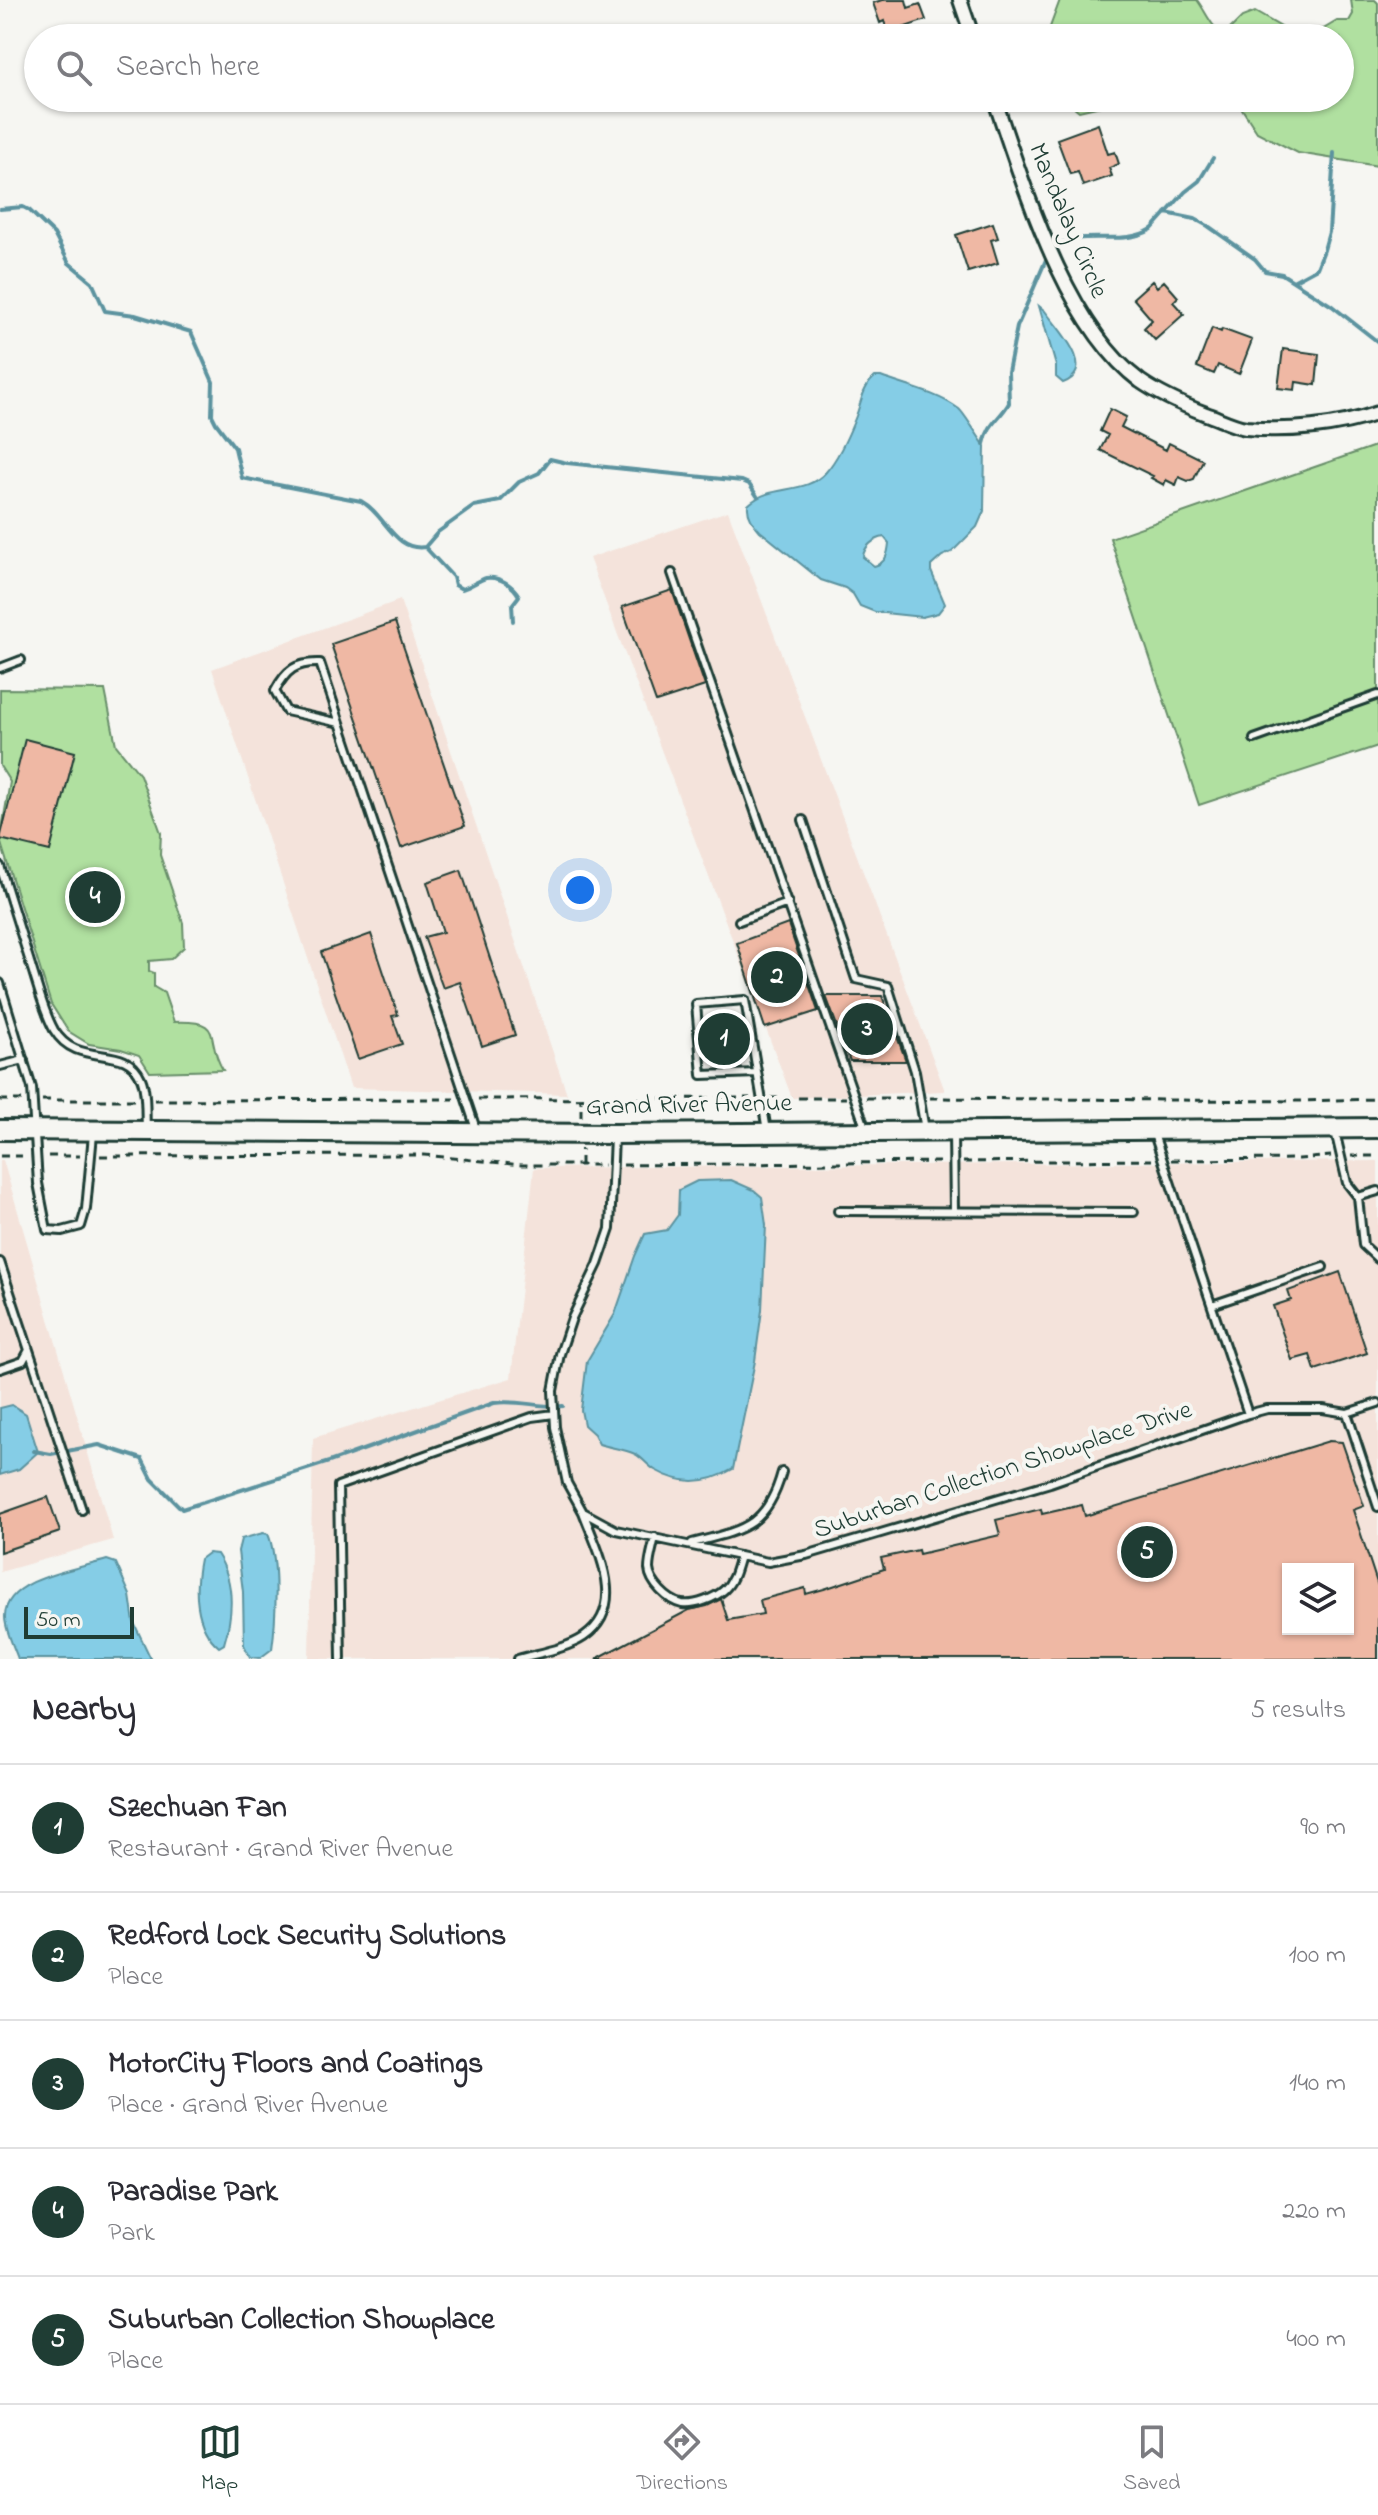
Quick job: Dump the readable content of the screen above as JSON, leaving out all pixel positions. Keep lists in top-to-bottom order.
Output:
{
  "streets": {
    "main road": ["Grand River Avenue"],
    "street": ["Mandalay Circle"],
    "lane": ["Suburban Collection Showplace Drive"]
  },
  "scale_bar": "50 m",
  "page": {
    "search": "Search here",
    "pins": [
      "4",
      "2",
      "3",
      "1",
      "5"
    ],
    "scale": "50 m",
    "heading": ["Nearby", "5 results"],
    "list": [
      {
        "mark": "1",
        "name": "Szechuan Fan",
        "note": "Restaurant · Grand River Avenue",
        "value": "90 m"
      },
      {
        "mark": "2",
        "name": "Redford Lock Security Solutions",
        "note": "Place",
        "value": "100 m"
      },
      {
        "mark": "3",
        "name": "MotorCity Floors and Coatings",
        "note": "Place · Grand River Avenue",
        "value": "140 m"
      },
      {
        "mark": "4",
        "name": "Paradise Park",
        "note": "Park",
        "value": "220 m"
      },
      {
        "mark": "5",
        "name": "Suburban Collection Showplace",
        "note": "Place",
        "value": "400 m"
      }
    ],
    "nav": ["Map", "Directions", "Saved"]
  }
}
